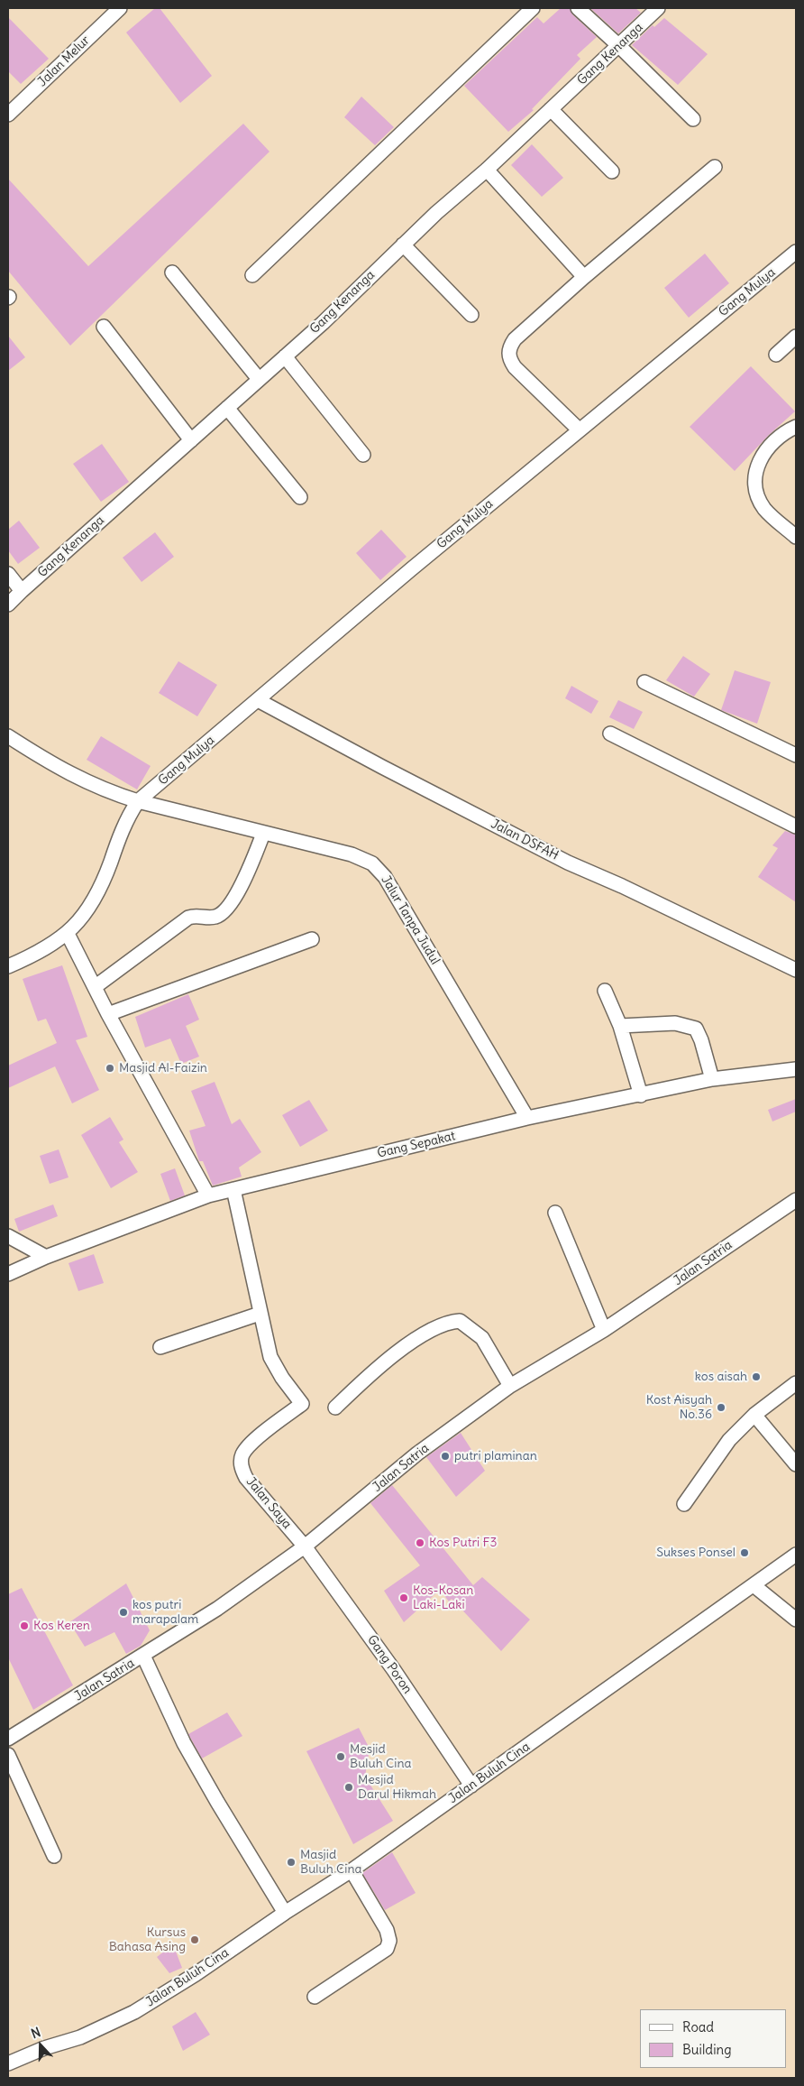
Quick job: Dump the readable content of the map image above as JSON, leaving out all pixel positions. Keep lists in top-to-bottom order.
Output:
{
  "streets": {
    "street": [
      "Gang Kenanga",
      "Jalan Melur",
      "Gang Mulya",
      "Jalan DSFAH",
      "Jalur Tanpa Judul",
      "Gang Sepakat",
      "Jalan Satria",
      "Jalan Saya",
      "Gang Poron",
      "Jalan Buluh Cina"
    ]
  },
  "crossings": [
    ["Gang Mulya", "Jalan DSFAH"],
    ["Gang Mulya", "Jalur Tanpa Judul"],
    ["Jalur Tanpa Judul", "Gang Sepakat"],
    ["Jalan Satria", "Jalan Saya"],
    ["Jalan Satria", "Gang Poron"],
    ["Jalan Saya", "Gang Poron"],
    ["Gang Poron", "Jalan Buluh Cina"]
  ],
  "places": [
    "Masjid Al-Faizin",
    "kos aisah",
    "Kost Aisyah No.36",
    "putri plaminan",
    "Kos Putri F3",
    "Sukses Ponsel",
    "Kos-Kosan Laki-Laki",
    "kos putri marapalam",
    "Kos Keren",
    "Mesjid Buluh Cina",
    "Mesjid Darul Hikmah",
    "Masjid Buluh Cina",
    "Kursus Bahasa Asing"
  ],
  "legend": ["Road", "Building"],
  "north": "top"
}
